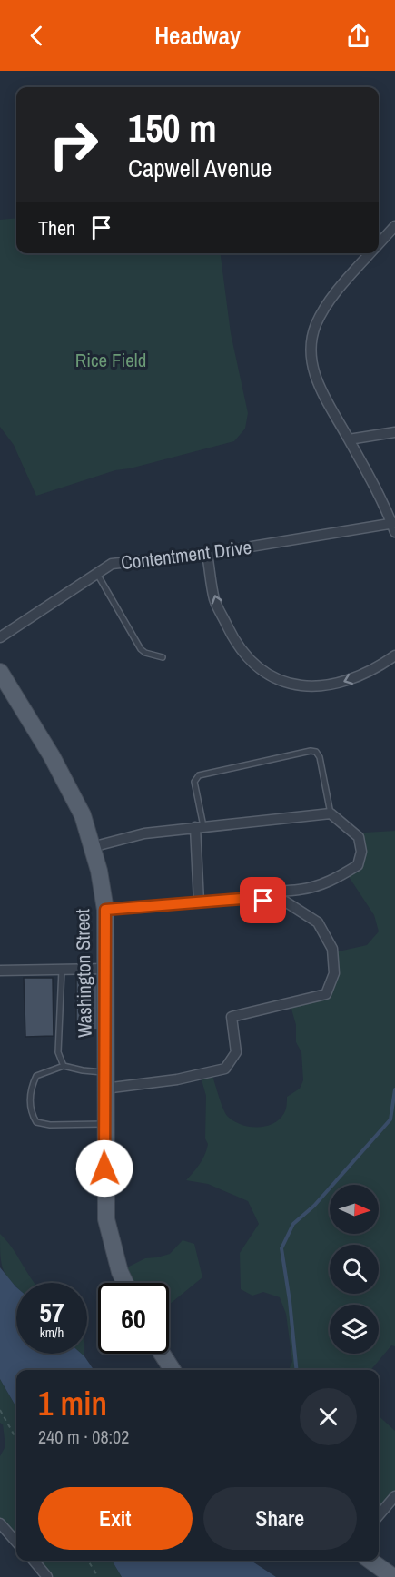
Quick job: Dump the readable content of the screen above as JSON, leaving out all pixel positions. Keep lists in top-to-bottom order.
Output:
{
  "streets": {
    "main road": ["Washington Street"],
    "street": ["Contentment Drive"]
  },
  "parks": ["Rice Field"],
  "north": "right",
  "page": {
    "header": "Headway",
    "turn": ["150 m", "Capwell Avenue"],
    "then": "Then",
    "speed": "57 km/h",
    "limit": "60",
    "heading": ["1 min", "240 m · 08:02"],
    "buttons": ["Exit", "Share"]
  }
}
